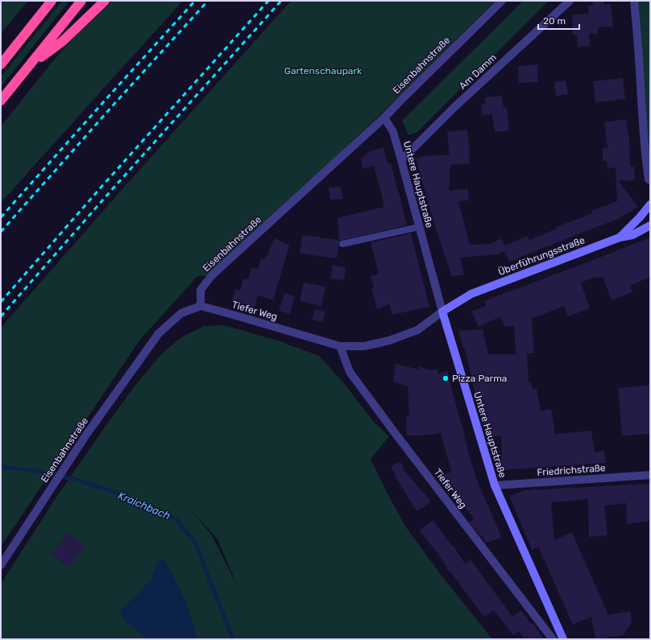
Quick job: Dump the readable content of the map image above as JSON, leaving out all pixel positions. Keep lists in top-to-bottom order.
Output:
{
  "streets": {
    "main road": ["Untere Hauptstraße", "Überführungsstraße"],
    "street": [
      "Eisenbahnstraße",
      "Am Damm",
      "Tiefer Weg",
      "Friedrichstraße"
    ]
  },
  "crossings": [
    ["Eisenbahnstraße", "Untere Hauptstraße"],
    ["Eisenbahnstraße", "Tiefer Weg"],
    ["Am Damm", "Untere Hauptstraße"],
    ["Untere Hauptstraße", "Überführungsstraße"],
    ["Untere Hauptstraße", "Tiefer Weg"],
    ["Untere Hauptstraße", "Friedrichstraße"],
    ["Überführungsstraße", "Tiefer Weg"]
  ],
  "water": ["Kraichbach"],
  "parks": ["Gartenschaupark"],
  "places": ["Pizza Parma"],
  "scale_bar": "20 m"
}
